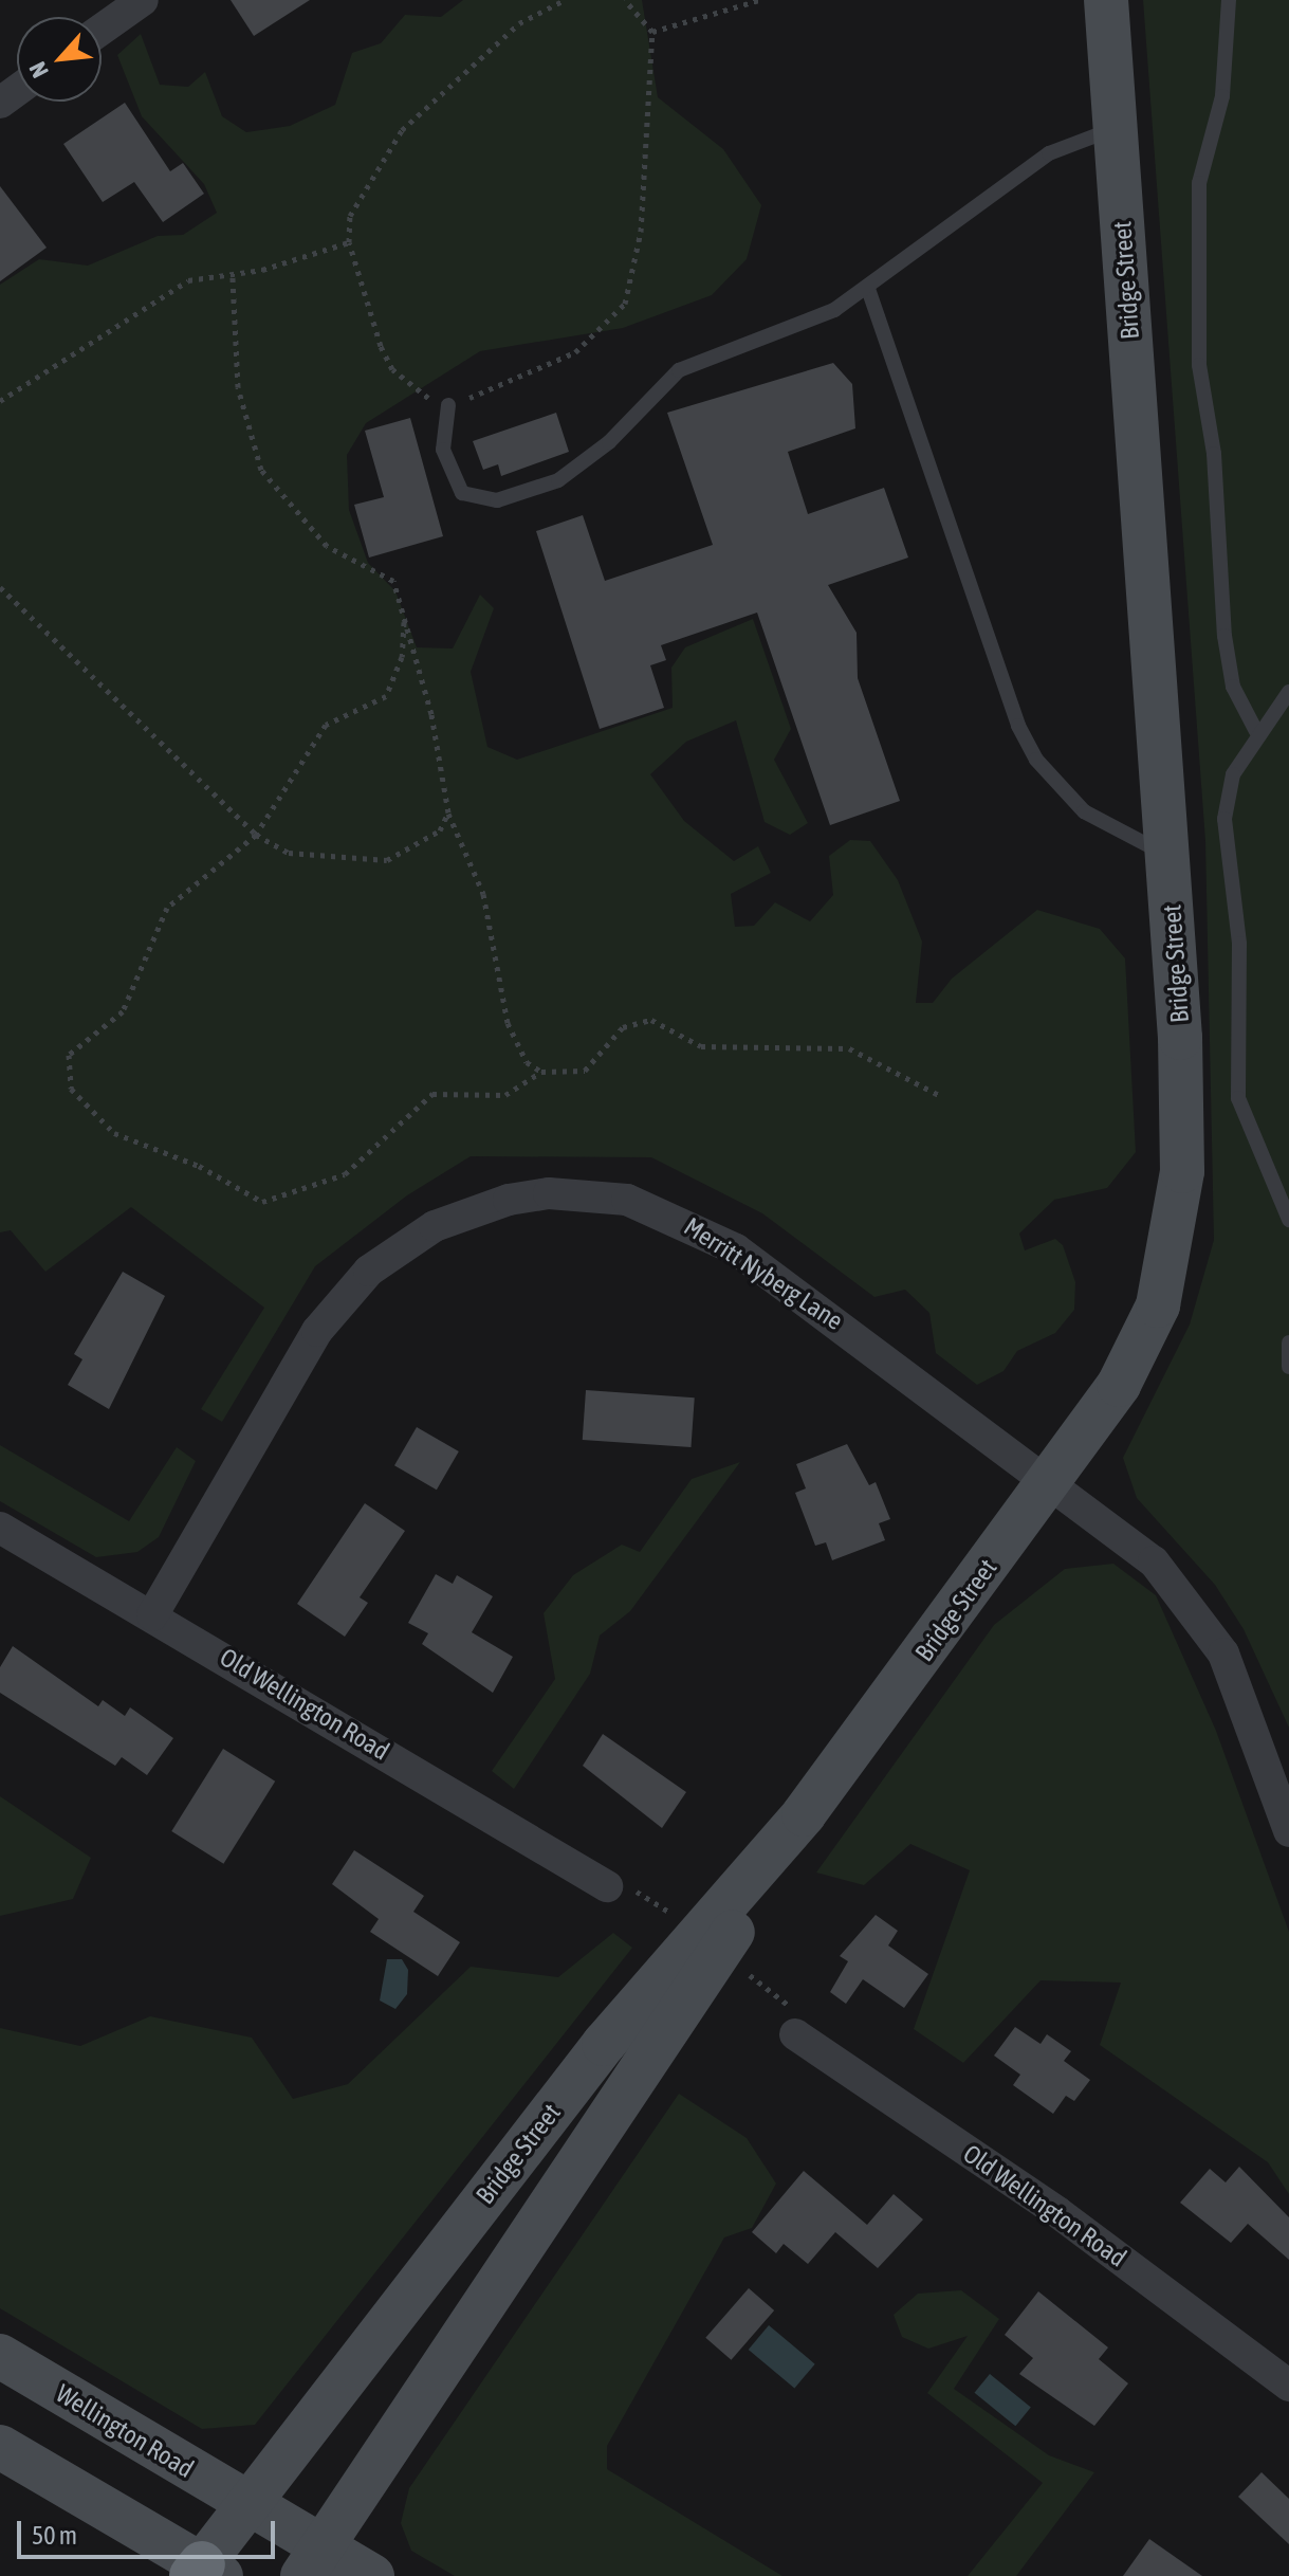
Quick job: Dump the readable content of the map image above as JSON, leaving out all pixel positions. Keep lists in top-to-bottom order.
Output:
{
  "streets": {
    "street": [
      "Bridge Street",
      "Merritt Nyberg Lane",
      "Old Wellington Road",
      "Wellington Road"
    ]
  },
  "crossings": [
    ["Bridge Street", "Merritt Nyberg Lane"],
    ["Bridge Street", "Wellington Road"],
    ["Merritt Nyberg Lane", "Old Wellington Road"]
  ],
  "scale_bar": "50 m",
  "north": "bottom left"
}
